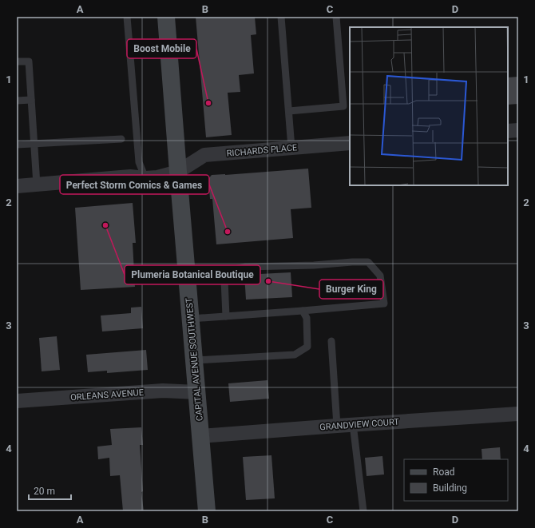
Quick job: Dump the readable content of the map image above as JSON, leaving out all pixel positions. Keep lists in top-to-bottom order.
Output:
{
  "streets": {
    "main road": ["CAPITAL AVENUE SOUTHWEST"],
    "street": ["RICHARDS PLACE", "ORLEANS AVENUE", "GRANDVIEW COURT"]
  },
  "crossings": [
    ["RICHARDS PLACE", "CAPITAL AVENUE SOUTHWEST"],
    ["CAPITAL AVENUE SOUTHWEST", "ORLEANS AVENUE"],
    ["CAPITAL AVENUE SOUTHWEST", "GRANDVIEW COURT"]
  ],
  "places": [
    "Boost Mobile",
    "Plumeria Botanical Boutique",
    "Perfect Storm Comics & Games",
    "Burger King"
  ],
  "legend": ["Road", "Building"],
  "scale_bar": "20 m",
  "grid": {
    "columns": [
      "A",
      "B",
      "C",
      "D"
    ],
    "rows": [
      "1",
      "2",
      "3",
      "4"
    ]
  }
}
